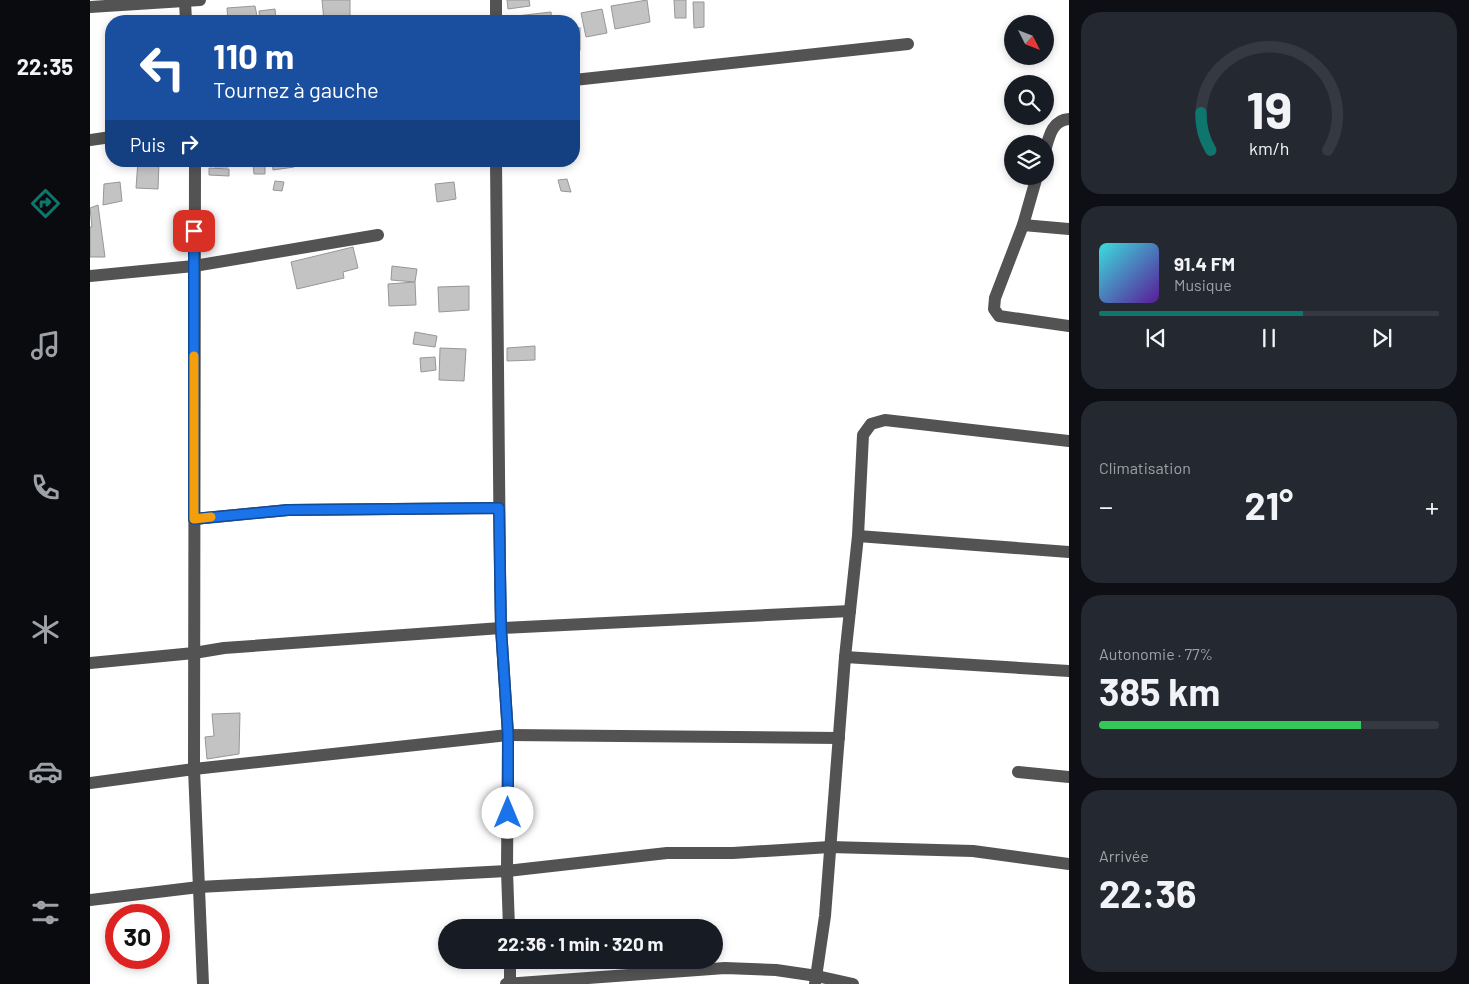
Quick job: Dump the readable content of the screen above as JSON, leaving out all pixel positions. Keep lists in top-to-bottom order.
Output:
{
  "north": "bottom right",
  "page": {
    "tabs": "22:35",
    "turn": ["110 m", "Tournez à gauche"],
    "then": "Puis",
    "song": ["91.4 FM", "Musique"],
    "tile": [
      "Climatisation",
      ["Autonomie · 77%", "385 km"],
      ["Arrivée", "22:36"]
    ],
    "heat": ["−", "21°", "+"],
    "limit": "30",
    "trip": "22:36 · 1 min · 320 m",
    "gauge": ["19", "km/h"]
  }
}
